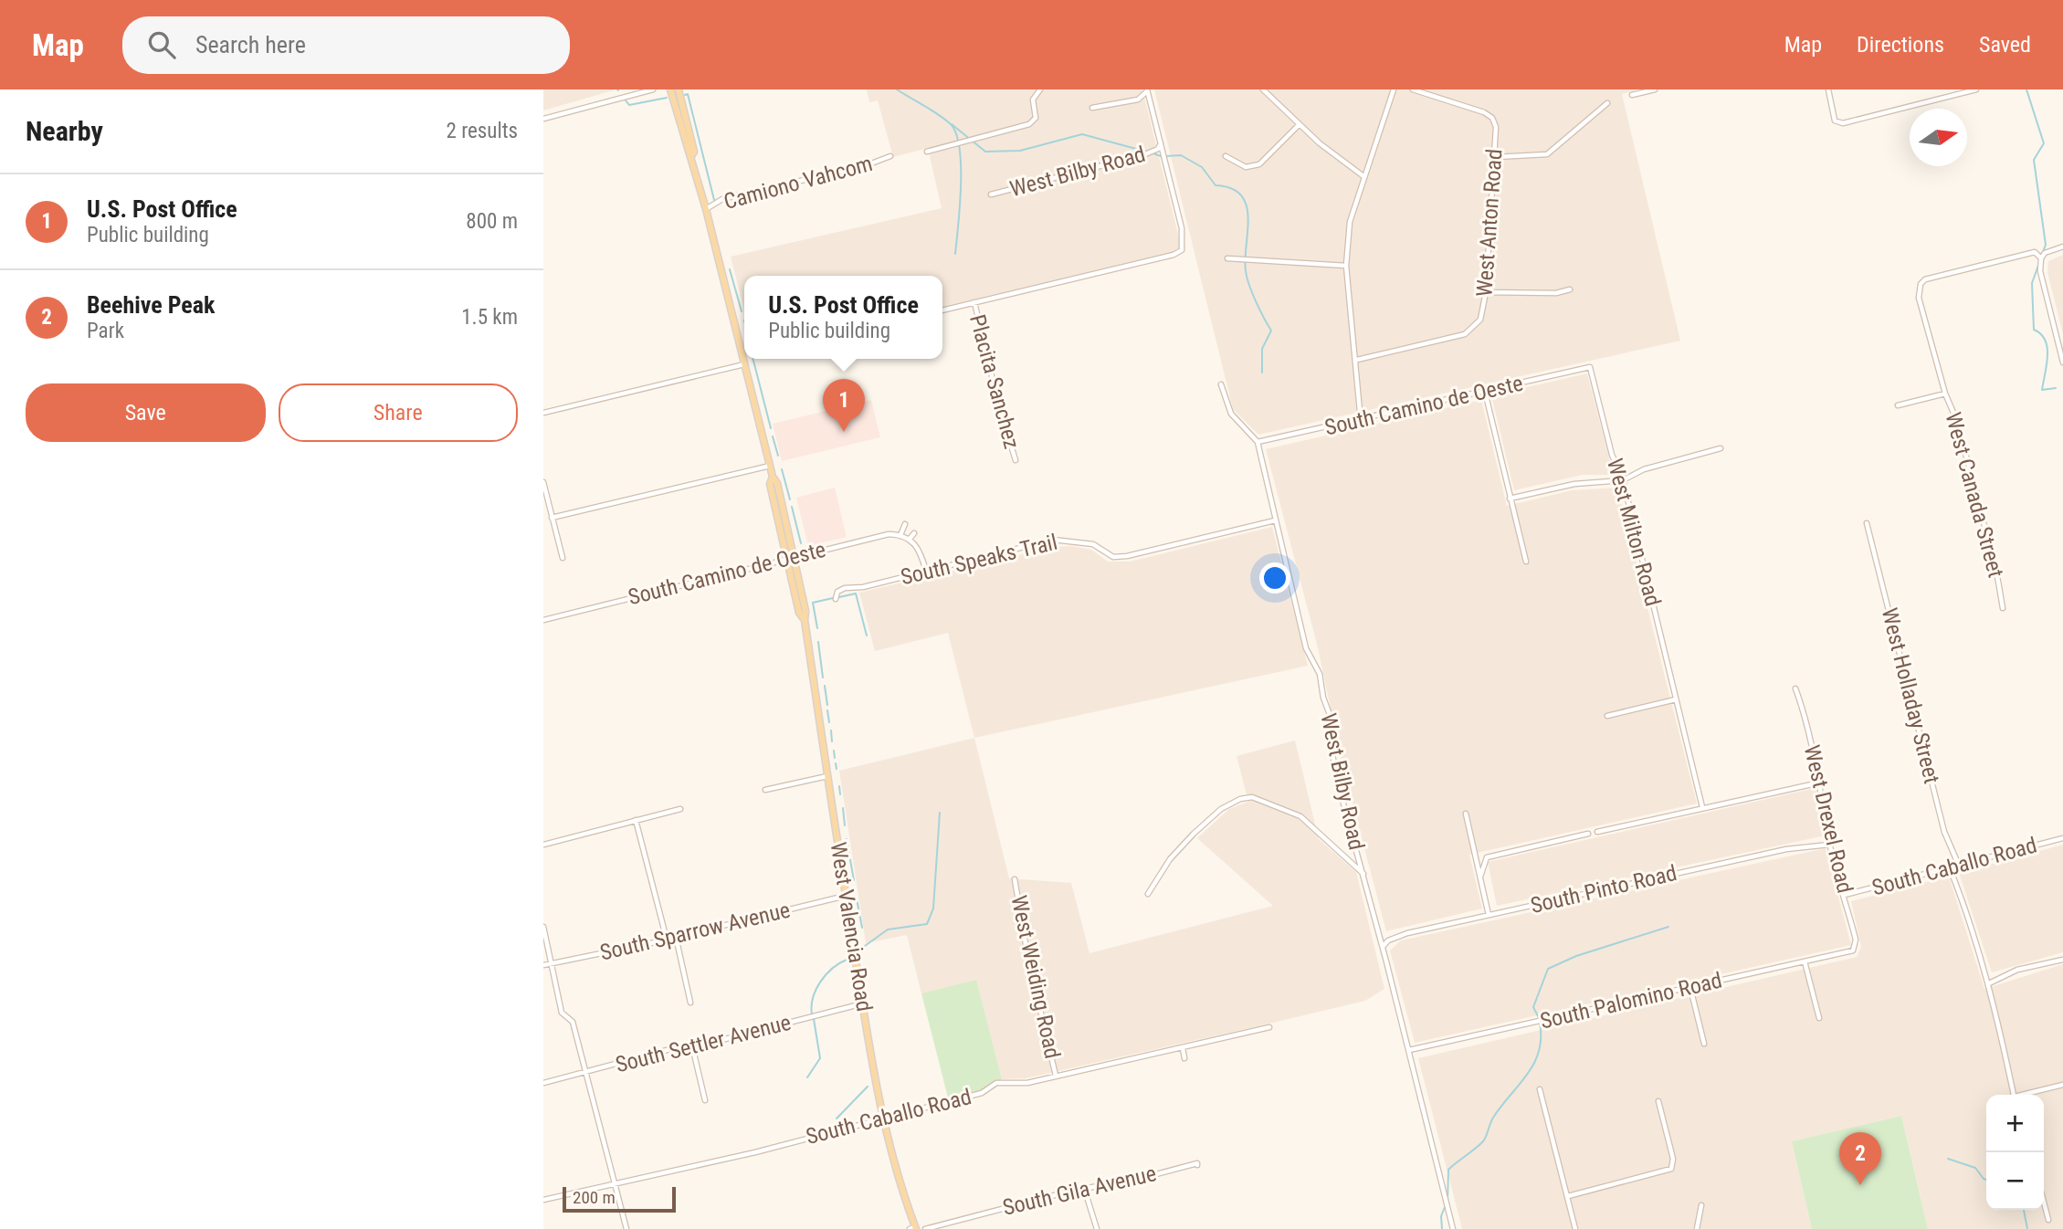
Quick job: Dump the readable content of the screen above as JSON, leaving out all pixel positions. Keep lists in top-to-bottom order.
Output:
{
  "streets": {
    "main road": ["West Valencia Road"],
    "street": [
      "West Bilby Road",
      "Camiono Vahcom",
      "West Anton Road",
      "Placita Sanchez",
      "South Camino de Oeste",
      "West Canada Street",
      "West Milton Road",
      "South Speaks Trail",
      "West Holladay Street",
      "West Drexel Road",
      "South Caballo Road",
      "South Pinto Road",
      "South Sparrow Avenue",
      "West Weiding Road",
      "South Palomino Road",
      "South Settler Avenue",
      "South Gila Avenue"
    ]
  },
  "crossings": [
    ["West Bilby Road", "Placita Sanchez"],
    ["West Bilby Road", "South Camino de Oeste"],
    ["West Bilby Road", "South Speaks Trail"],
    ["West Bilby Road", "South Pinto Road"],
    ["West Bilby Road", "South Palomino Road"],
    ["Camiono Vahcom", "West Valencia Road"],
    ["South Camino de Oeste", "West Milton Road"],
    ["South Camino de Oeste", "West Valencia Road"],
    ["West Holladay Street", "South Caballo Road"],
    ["West Drexel Road", "South Caballo Road"],
    ["West Drexel Road", "South Pinto Road"],
    ["West Drexel Road", "South Palomino Road"],
    ["South Caballo Road", "West Valencia Road"],
    ["South Caballo Road", "West Weiding Road"],
    ["West Valencia Road", "South Sparrow Avenue"],
    ["West Valencia Road", "South Settler Avenue"]
  ],
  "scale_bar": "200 m",
  "north": "right",
  "page": {
    "header": "Map",
    "search": "Search here",
    "nav": ["Map", "Directions", "Saved"],
    "heading": ["Nearby", "2 results"],
    "list": [
      {
        "mark": "1",
        "name": "U.S. Post Office",
        "note": "Public building",
        "value": "800 m"
      },
      {
        "mark": "2",
        "name": "Beehive Peak",
        "note": "Park",
        "value": "1.5 km"
      }
    ],
    "popup": ["U.S. Post Office", "Public building"],
    "buttons": ["Save", "Share"],
    "pins": ["1", "2"],
    "map_buttons": ["+", "−"],
    "scale": "200 m"
  }
}
